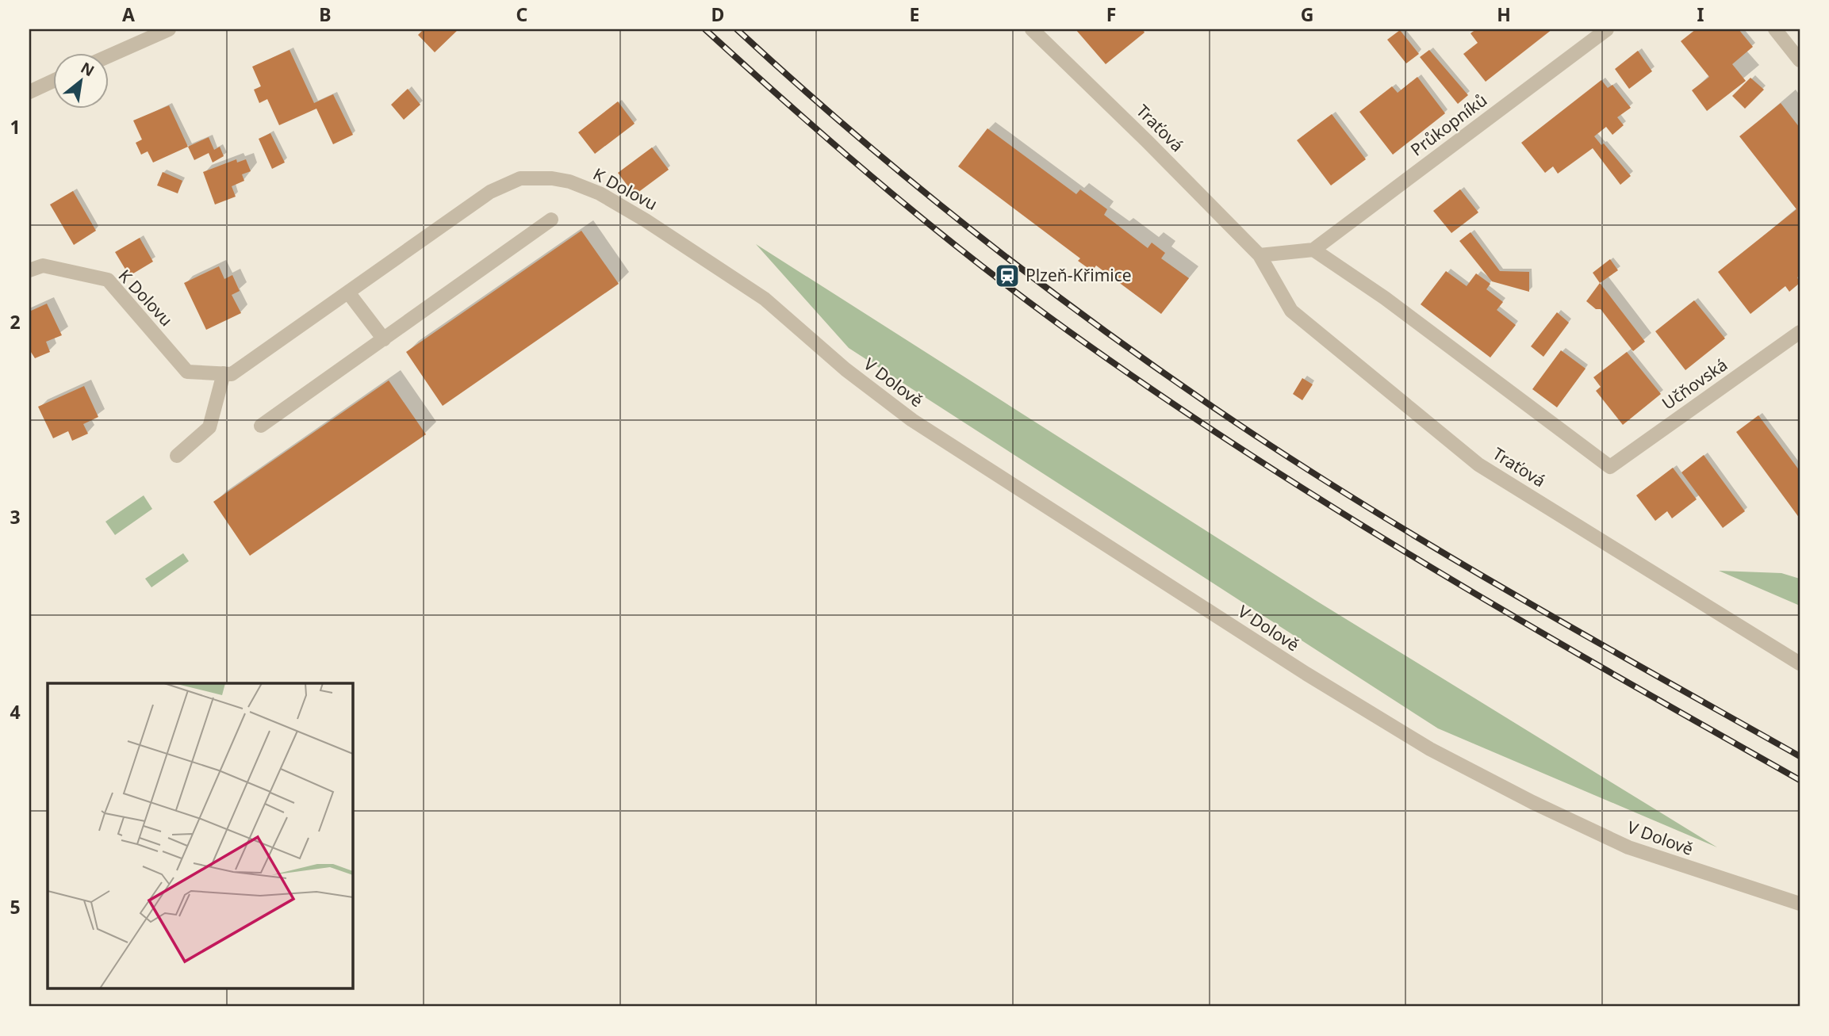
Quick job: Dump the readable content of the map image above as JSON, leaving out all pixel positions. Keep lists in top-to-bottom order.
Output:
{
  "streets": {
    "street": [
      "Průkopníků",
      "Traťová",
      "K Dolovu",
      "V Dolově",
      "Učňovská"
    ]
  },
  "crossings": [
    ["Průkopníků", "Učňovská"],
    ["K Dolovu", "V Dolově"]
  ],
  "places": {
    "station": ["Plzeň-Křimice"]
  },
  "north": "top right",
  "grid": {
    "columns": [
      "A",
      "B",
      "C",
      "D",
      "E",
      "F",
      "G",
      "H",
      "I"
    ],
    "rows": [
      "1",
      "2",
      "3",
      "4",
      "5"
    ]
  }
}
